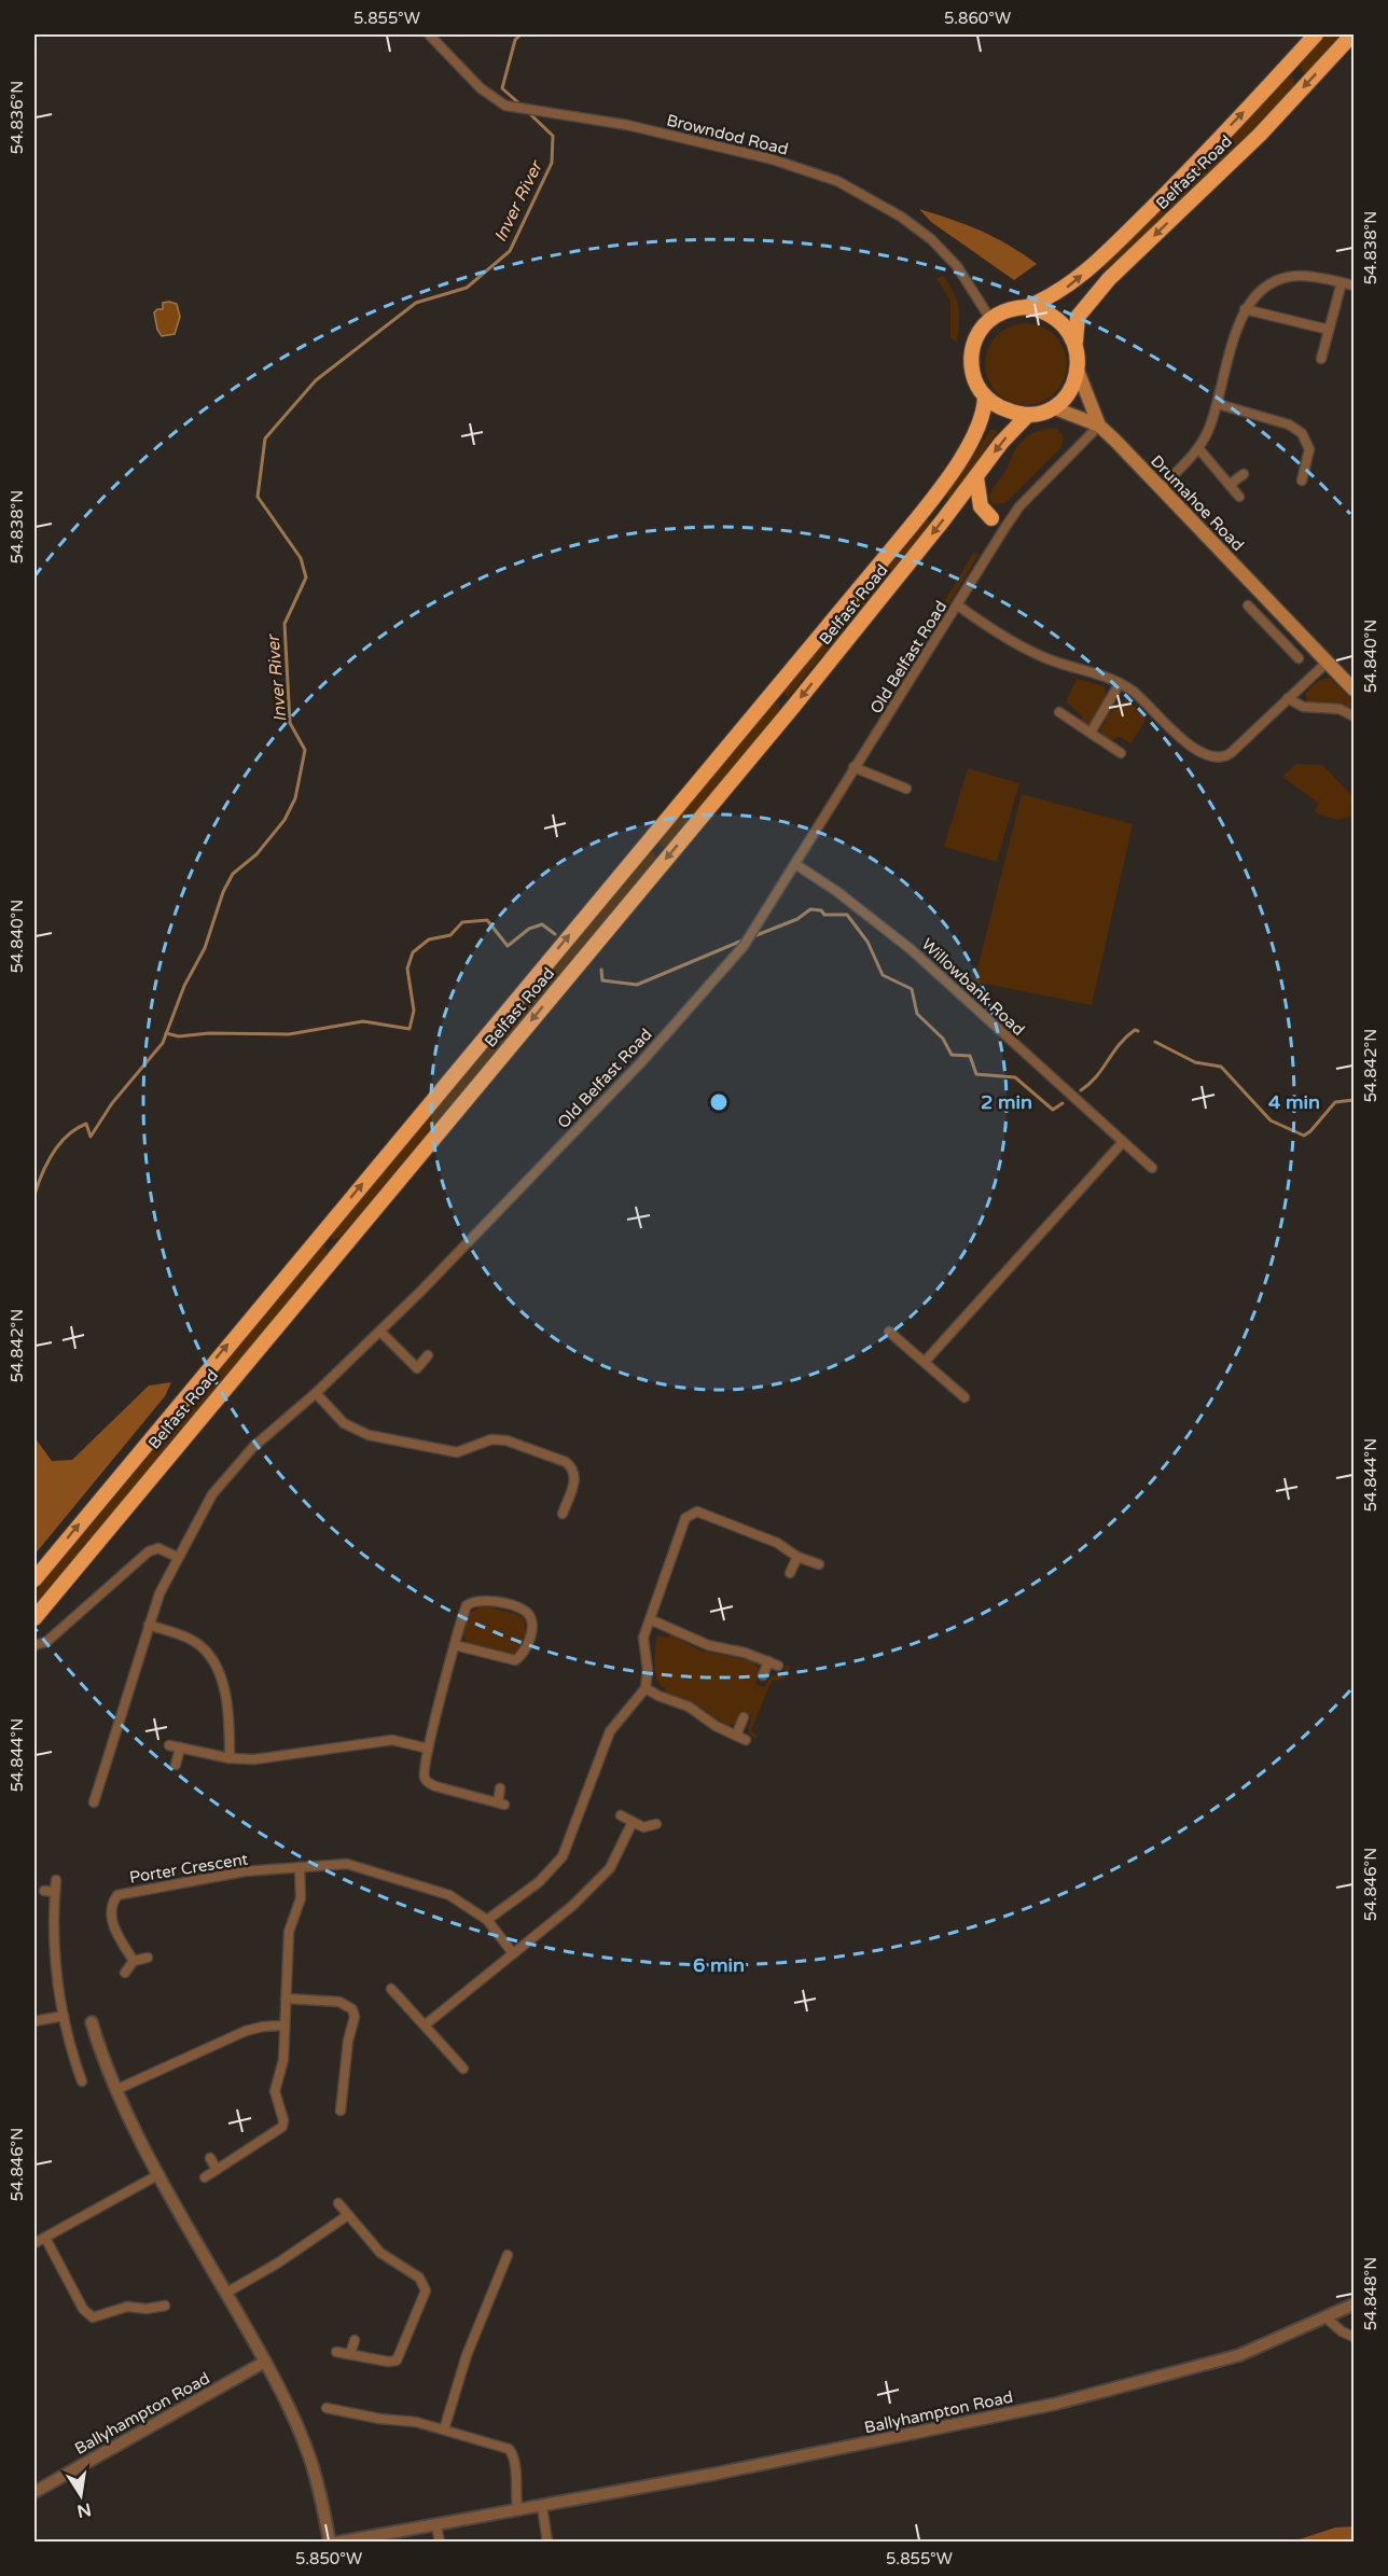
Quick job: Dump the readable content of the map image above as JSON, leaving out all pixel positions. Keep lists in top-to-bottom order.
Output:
{
  "streets": {
    "highway": ["Belfast Road"],
    "main road": ["Drumahoe Road"],
    "street": [
      "Browndod Road",
      "Old Belfast Road",
      "Willowbank Road",
      "Porter Crescent",
      "Ballyhampton Road"
    ]
  },
  "crossings": [
    ["Browndod Road", "Belfast Road"],
    ["Browndod Road", "Drumahoe Road"],
    ["Belfast Road", "Drumahoe Road"],
    ["Drumahoe Road", "Old Belfast Road"],
    ["Old Belfast Road", "Willowbank Road"]
  ],
  "water": ["Inver River"],
  "north": "bottom",
  "coordinates": [
    "5.855°W",
    "5.860°W",
    "54.836°N",
    "54.838°N",
    "54.840°N",
    "54.842°N",
    "54.844°N",
    "54.846°N",
    "54.848°N",
    "5.850°W"
  ],
  "rings": ["2 min", "4 min", "6 min"]
}
